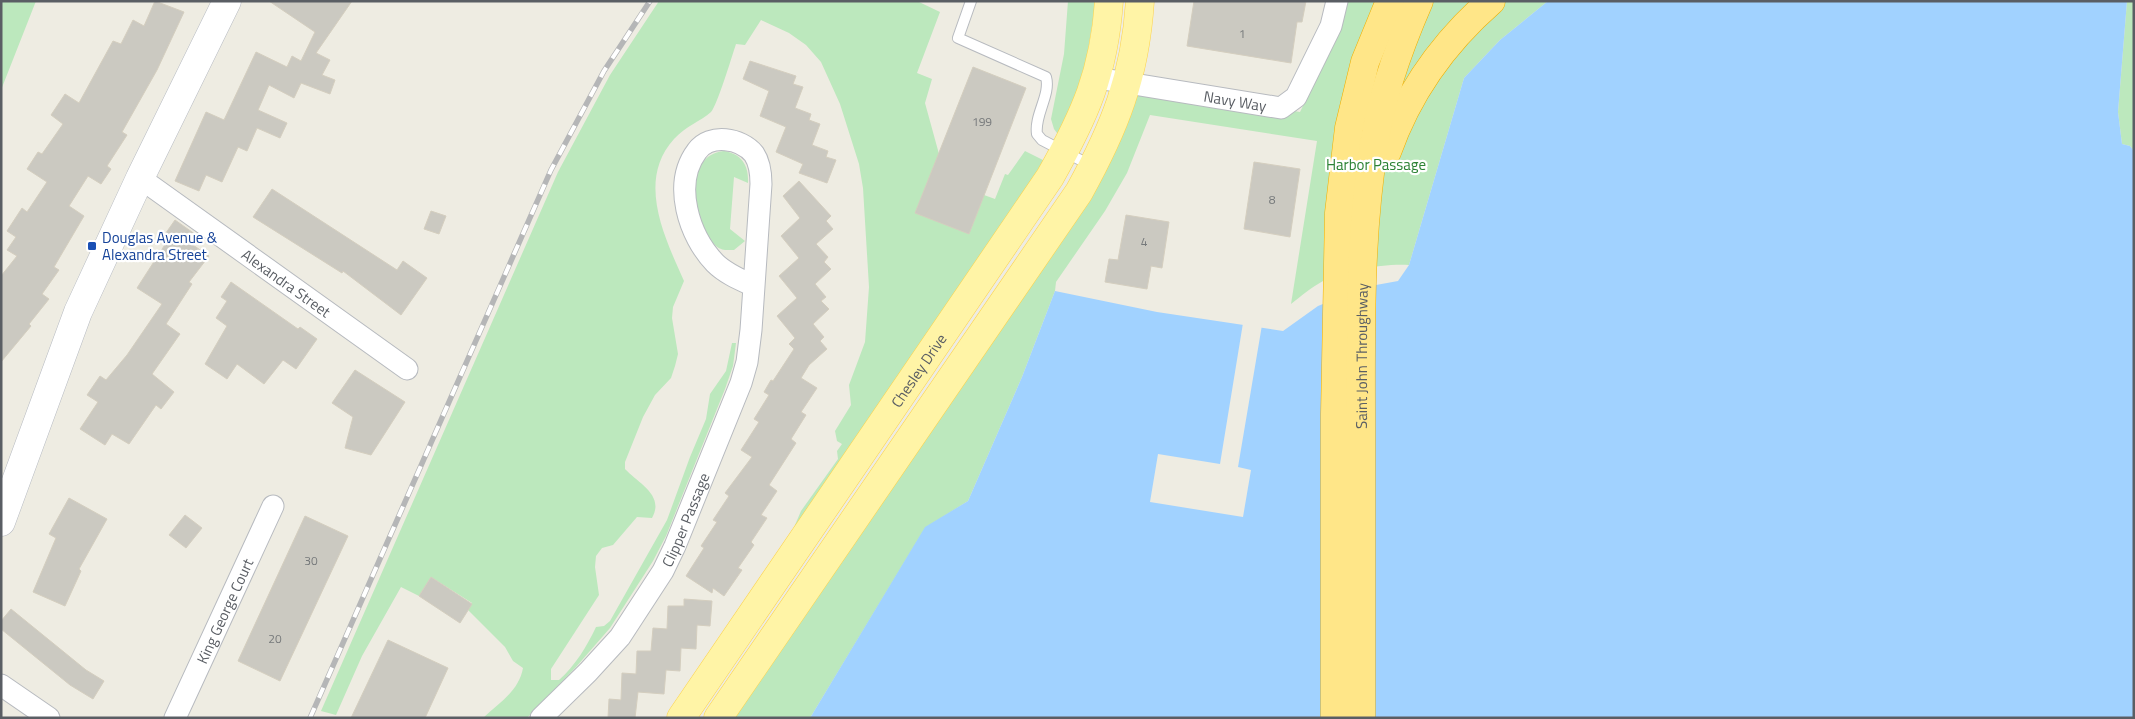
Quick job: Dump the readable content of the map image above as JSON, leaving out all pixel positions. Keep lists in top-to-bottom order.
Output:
{
  "streets": {
    "highway": ["Saint John Throughway"],
    "main road": ["Chesley Drive"],
    "street": [
      "Navy Way",
      "Alexandra Street",
      "Clipper Passage",
      "King George Court"
    ]
  },
  "crossings": [
    ["Navy Way", "Chesley Drive"]
  ],
  "parks": ["Harbor Passage"],
  "places": {
    "transit": ["Douglas Avenue & Alexandra Street"]
  },
  "house_numbers": [
    "1",
    "199",
    "8",
    "4",
    "30",
    "20"
  ]
}
